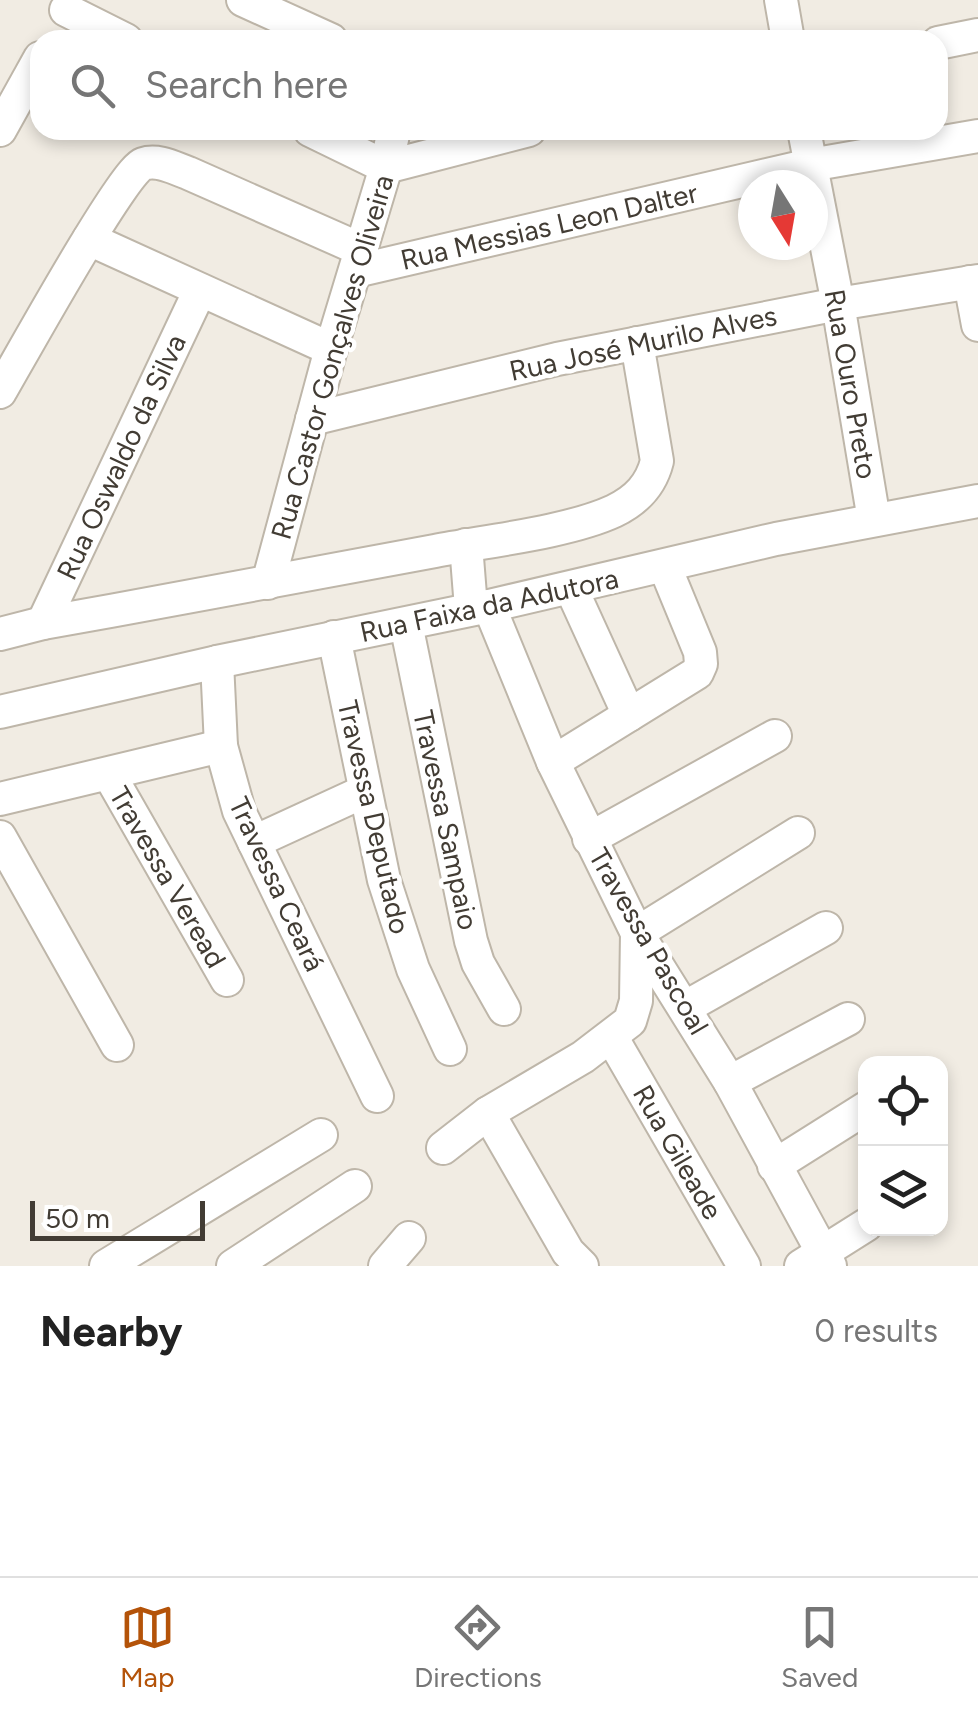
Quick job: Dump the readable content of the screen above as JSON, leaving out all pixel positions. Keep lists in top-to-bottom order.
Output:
{
  "streets": {
    "street": [
      "Rua Messias Leon Dalter",
      "Rua José Murilo Alves",
      "Rua Castor Gonçalves Oliveira",
      "Rua Ouro Preto",
      "Rua Oswaldo da Silva",
      "Rua Faixa da Adutora",
      "Travessa Deputado",
      "Travessa Sampaio",
      "Travessa Veread",
      "Travessa Ceará",
      "Travessa Pascoal",
      "Rua Gileade"
    ]
  },
  "crossings": [
    ["Rua Messias Leon Dalter", "Rua Castor Gonçalves Oliveira"],
    ["Rua Messias Leon Dalter", "Rua Ouro Preto"],
    ["Rua José Murilo Alves", "Rua Castor Gonçalves Oliveira"],
    ["Rua José Murilo Alves", "Rua Ouro Preto"],
    ["Rua Ouro Preto", "Rua Faixa da Adutora"],
    ["Rua Faixa da Adutora", "Travessa Deputado"],
    ["Rua Faixa da Adutora", "Travessa Sampaio"],
    ["Rua Faixa da Adutora", "Travessa Ceará"],
    ["Rua Faixa da Adutora", "Travessa Pascoal"]
  ],
  "scale_bar": "50 m",
  "north": "bottom",
  "page": {
    "search": "Search here",
    "scale": "50 m",
    "heading": ["Nearby", "0 results"],
    "nav": ["Map", "Directions", "Saved"]
  }
}
